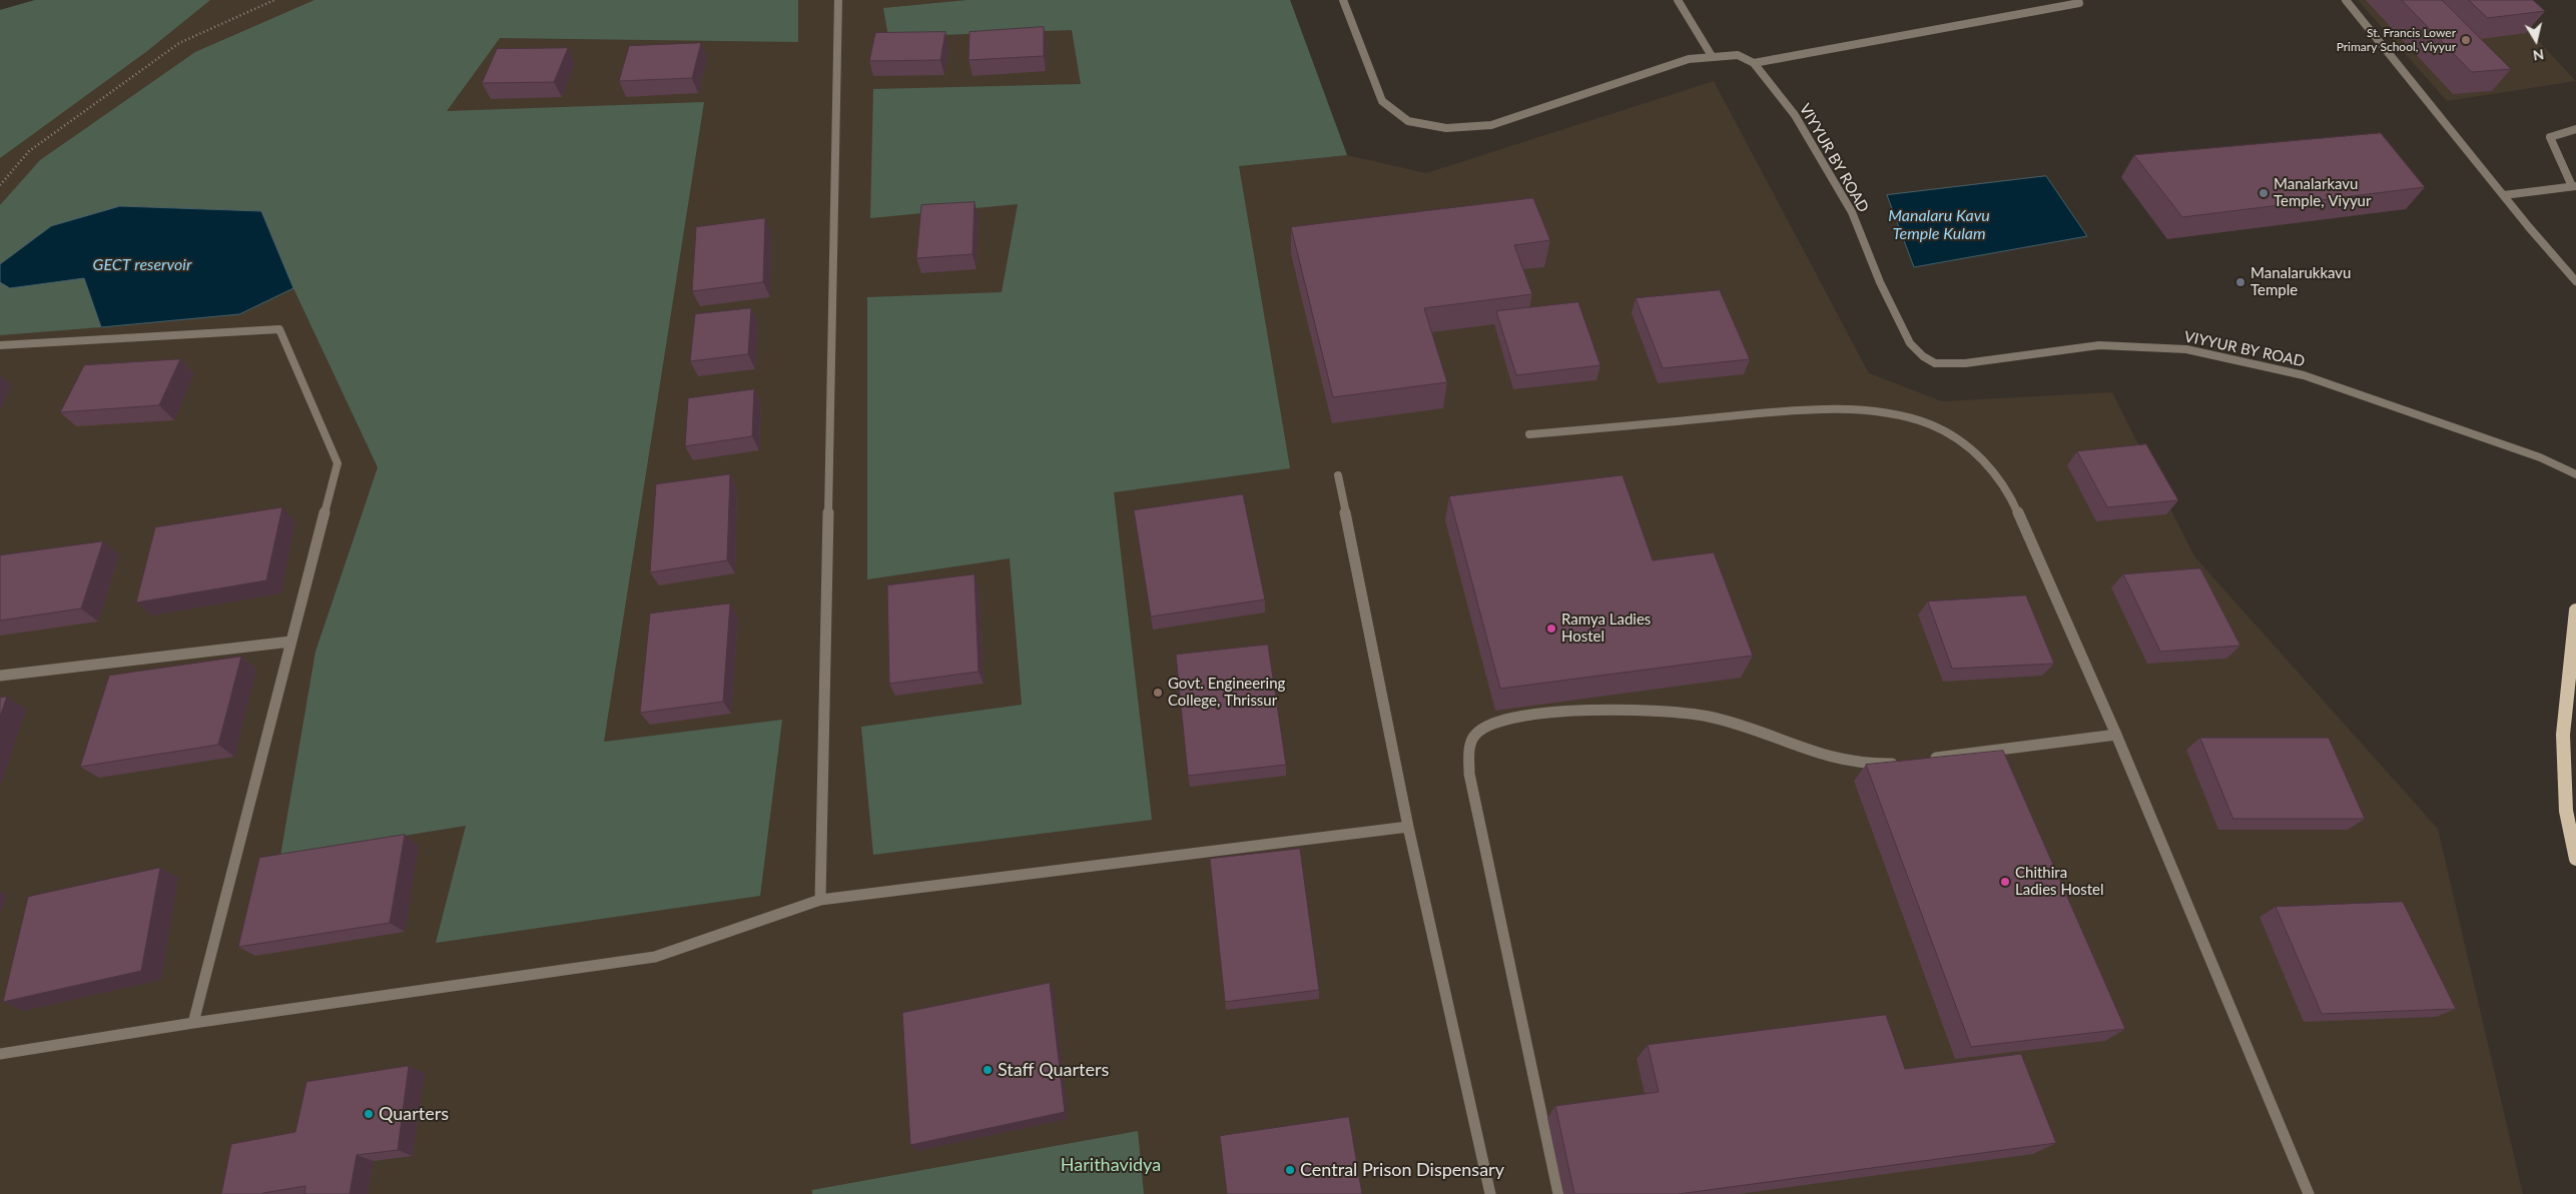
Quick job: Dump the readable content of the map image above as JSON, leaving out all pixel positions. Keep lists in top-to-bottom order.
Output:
{
  "streets": {
    "street": ["VIYYUR BY ROAD"]
  },
  "water": ["Manalaru Kavu Temple Kulam", "GECT reservoir"],
  "parks": ["Harithavidya"],
  "places": [
    "St. Francis Lower Primary School, Viyyur",
    "Manalarkavu Temple, Viyyur",
    "Manalarukkavu Temple",
    "Ramya Ladies Hostel",
    "Govt. Engineering College, Thrissur",
    "Chithira Ladies Hostel",
    "Staff Quarters",
    "Quarters",
    "Central Prison Dispensary"
  ],
  "north": "bottom"
}
